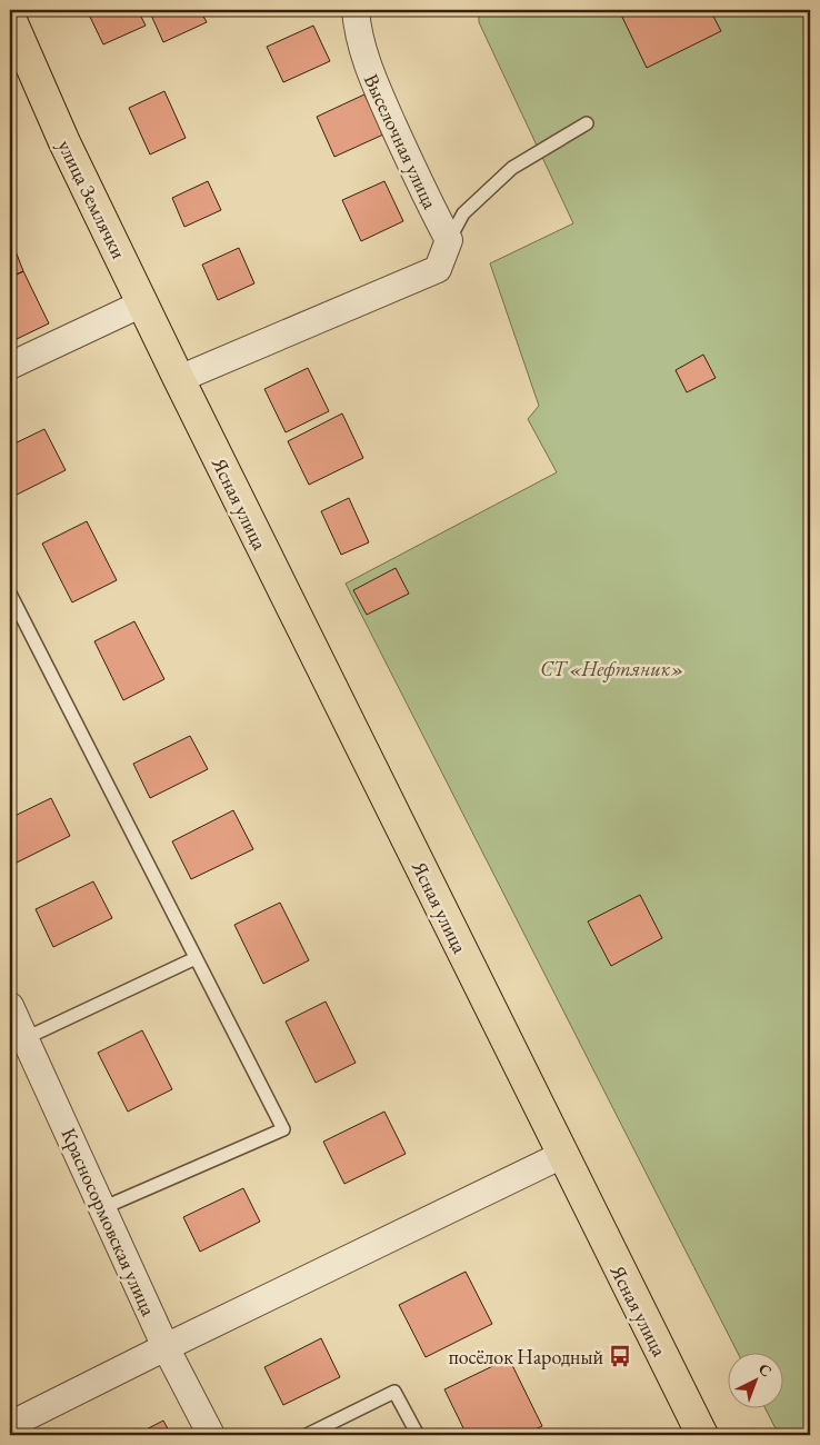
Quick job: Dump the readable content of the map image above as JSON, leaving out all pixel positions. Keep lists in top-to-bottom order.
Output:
{
  "streets": {
    "main road": ["улица Землячки", "Ясная улица"],
    "street": ["Выселочная улица", "Красносормовская улица"]
  },
  "crossings": [
    ["улица Землячки", "Ясная улица"]
  ],
  "parks": ["СТ «Нефтяник»"],
  "places": {
    "bus stop": ["посёлок Народный"]
  },
  "north": "top right"
}
